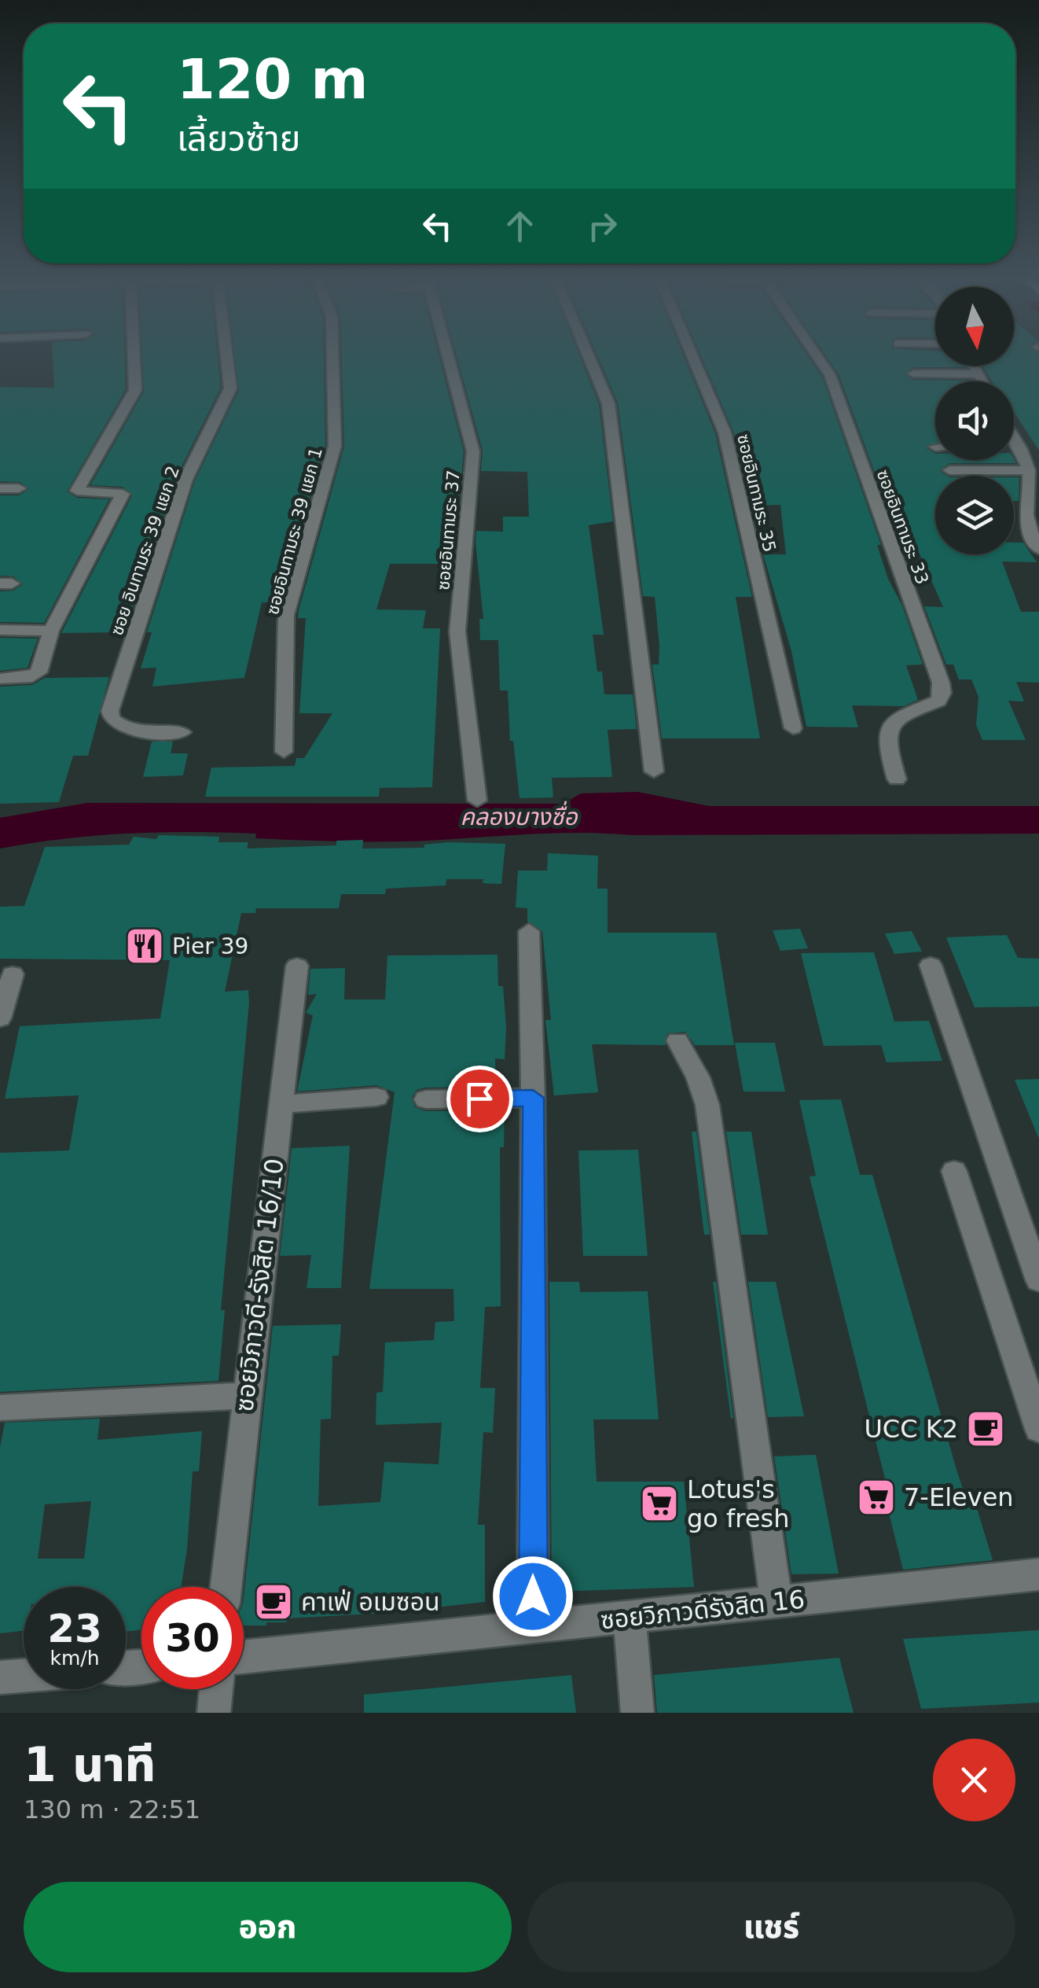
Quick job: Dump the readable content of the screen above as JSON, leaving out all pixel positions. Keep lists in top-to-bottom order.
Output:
{
  "streets": {
    "street": [
      "ซอยอินทามระ 35",
      "ซอยอินทามระ 33",
      "ซอยอินทามระ 37",
      "ซอยอินทามระ 39 แยก 1",
      "ซอย อินทามระ 39 แยก 2",
      "ซอยวิภาวดี-รังสิต 16/10",
      "ซอยวิภาวดีรังสิต 16"
    ]
  },
  "water": ["คลองบางซื่อ"],
  "places": {
    "restaurant": ["Pier 39"],
    "cafe": ["UCC K2", "คาเฟ่ อเมซอน"],
    "supermarket": ["7-Eleven", "Lotus's go fresh"]
  },
  "north": "bottom",
  "page": {
    "turn": ["120 m", "เลี้ยวซ้าย"],
    "speed": "23 km/h",
    "limit": "30",
    "heading": ["1 นาที", "130 m · 22:51"],
    "buttons": ["ออก", "แชร์"]
  }
}
